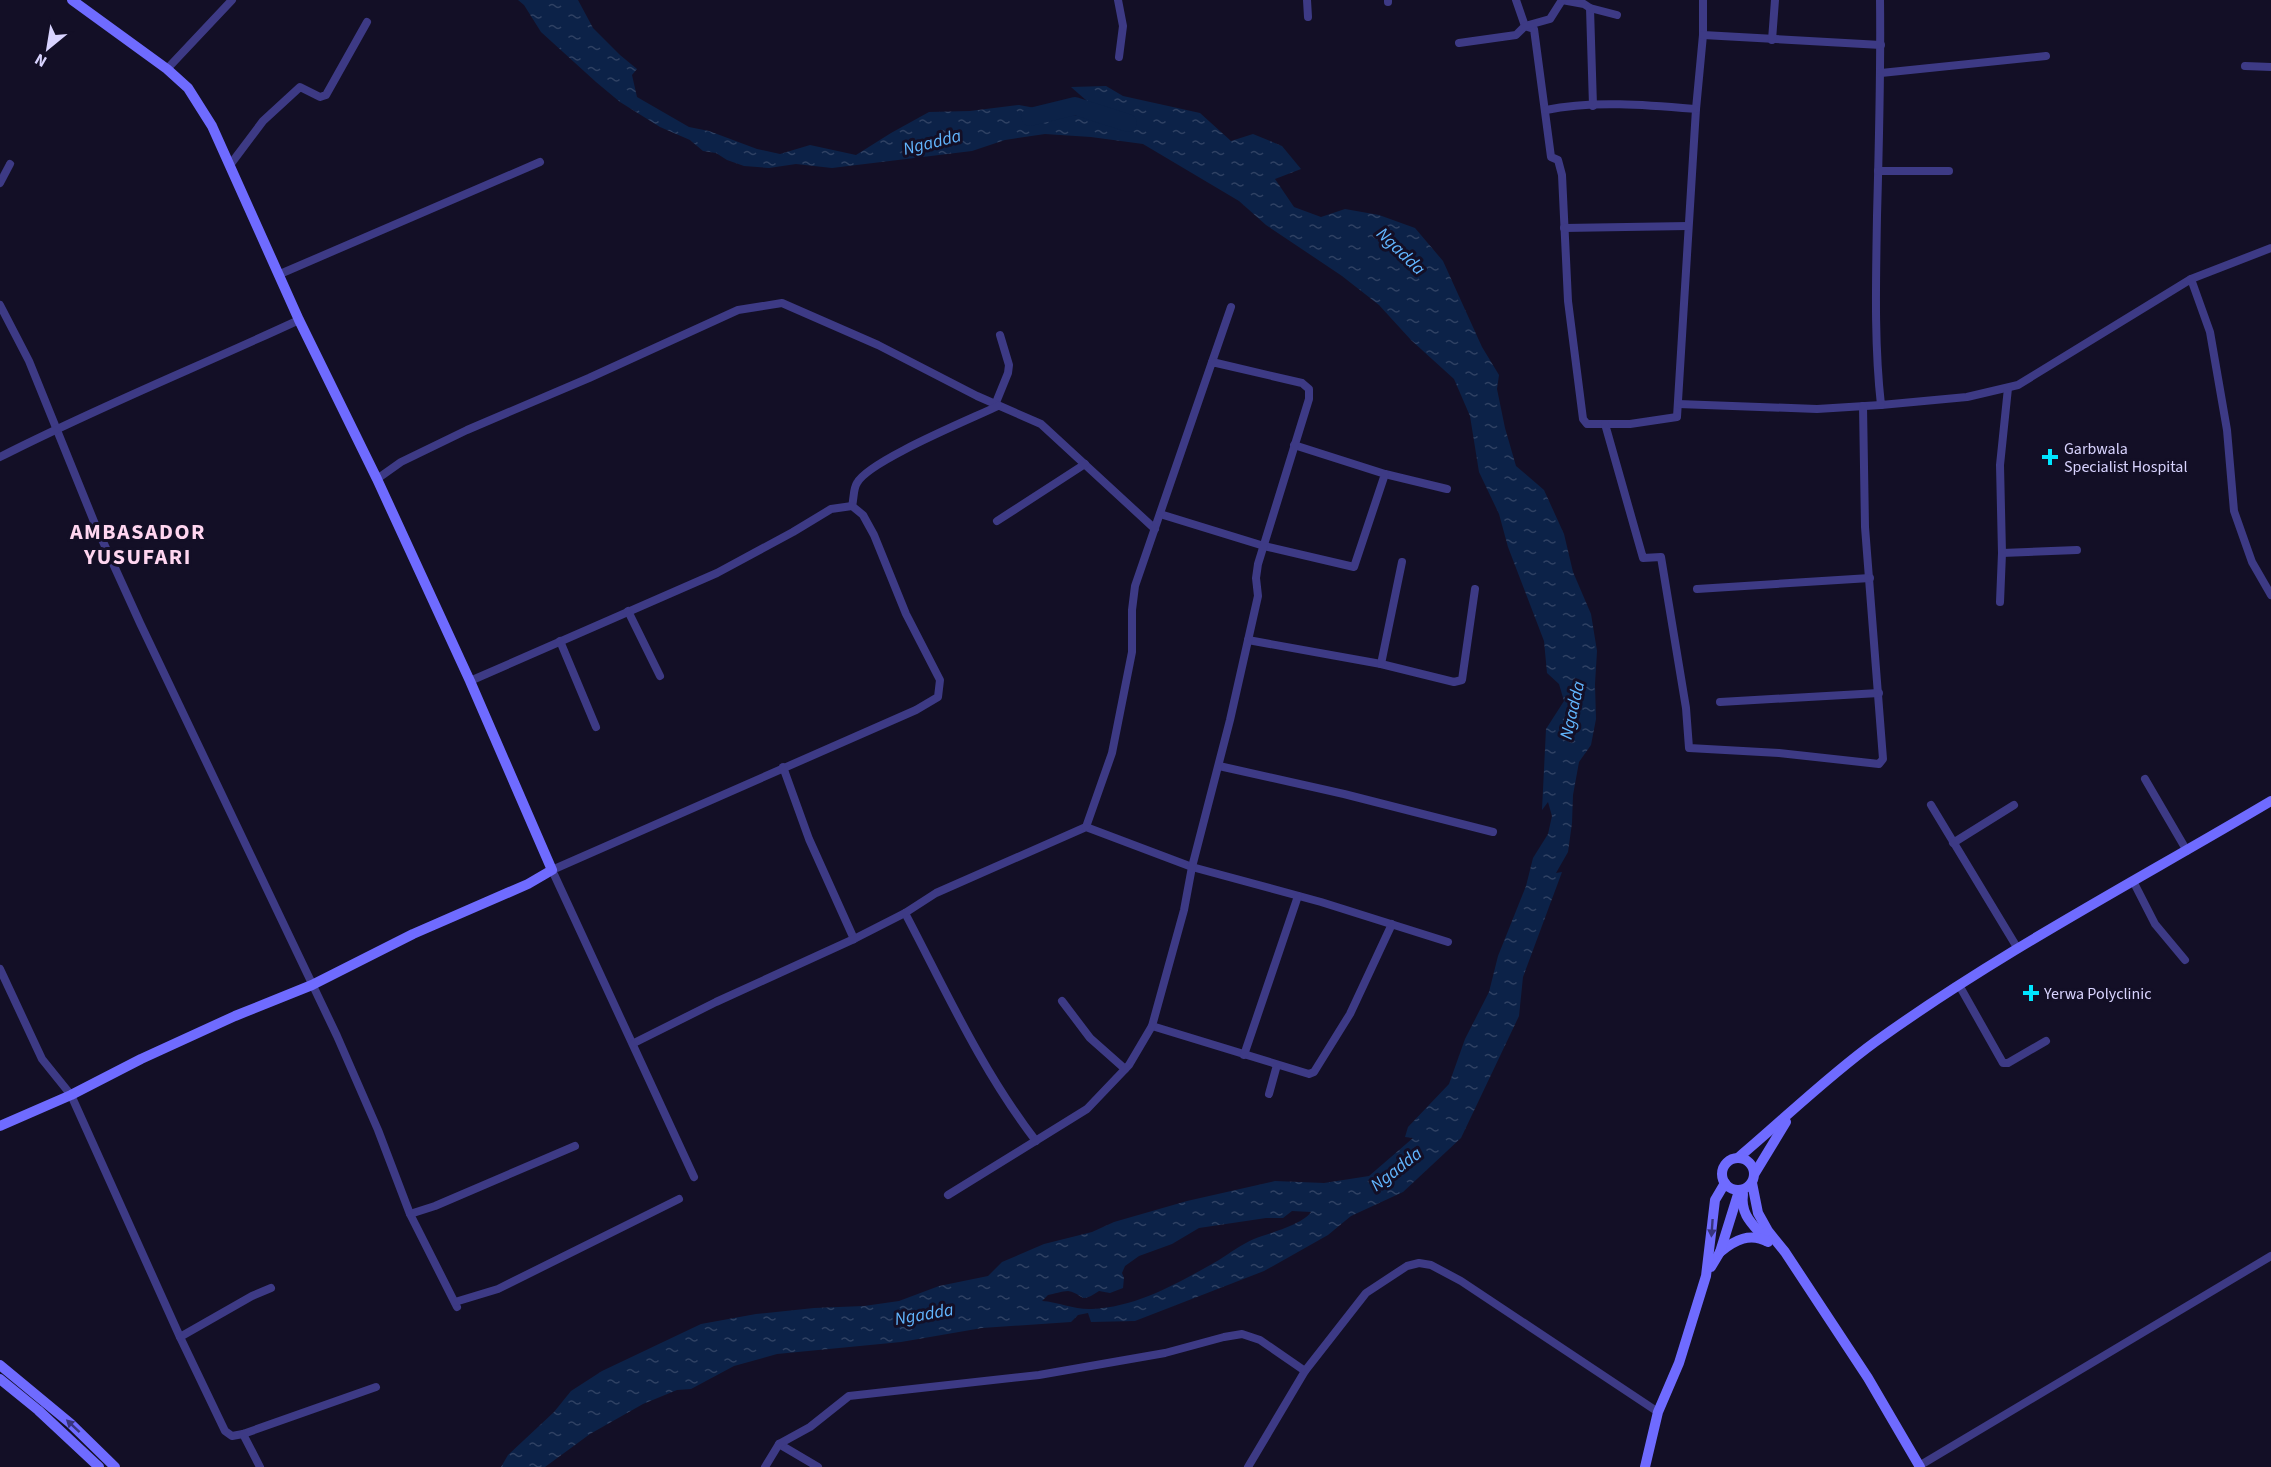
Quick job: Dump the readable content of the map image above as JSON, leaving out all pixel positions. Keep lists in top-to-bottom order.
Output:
{
  "districts": ["AMBASADOR YUSUFARI"],
  "water": ["Ngadda"],
  "places": {
    "health": ["Garbwala Specialist Hospital", "Yerwa Polyclinic"]
  },
  "north": "bottom left"
}
